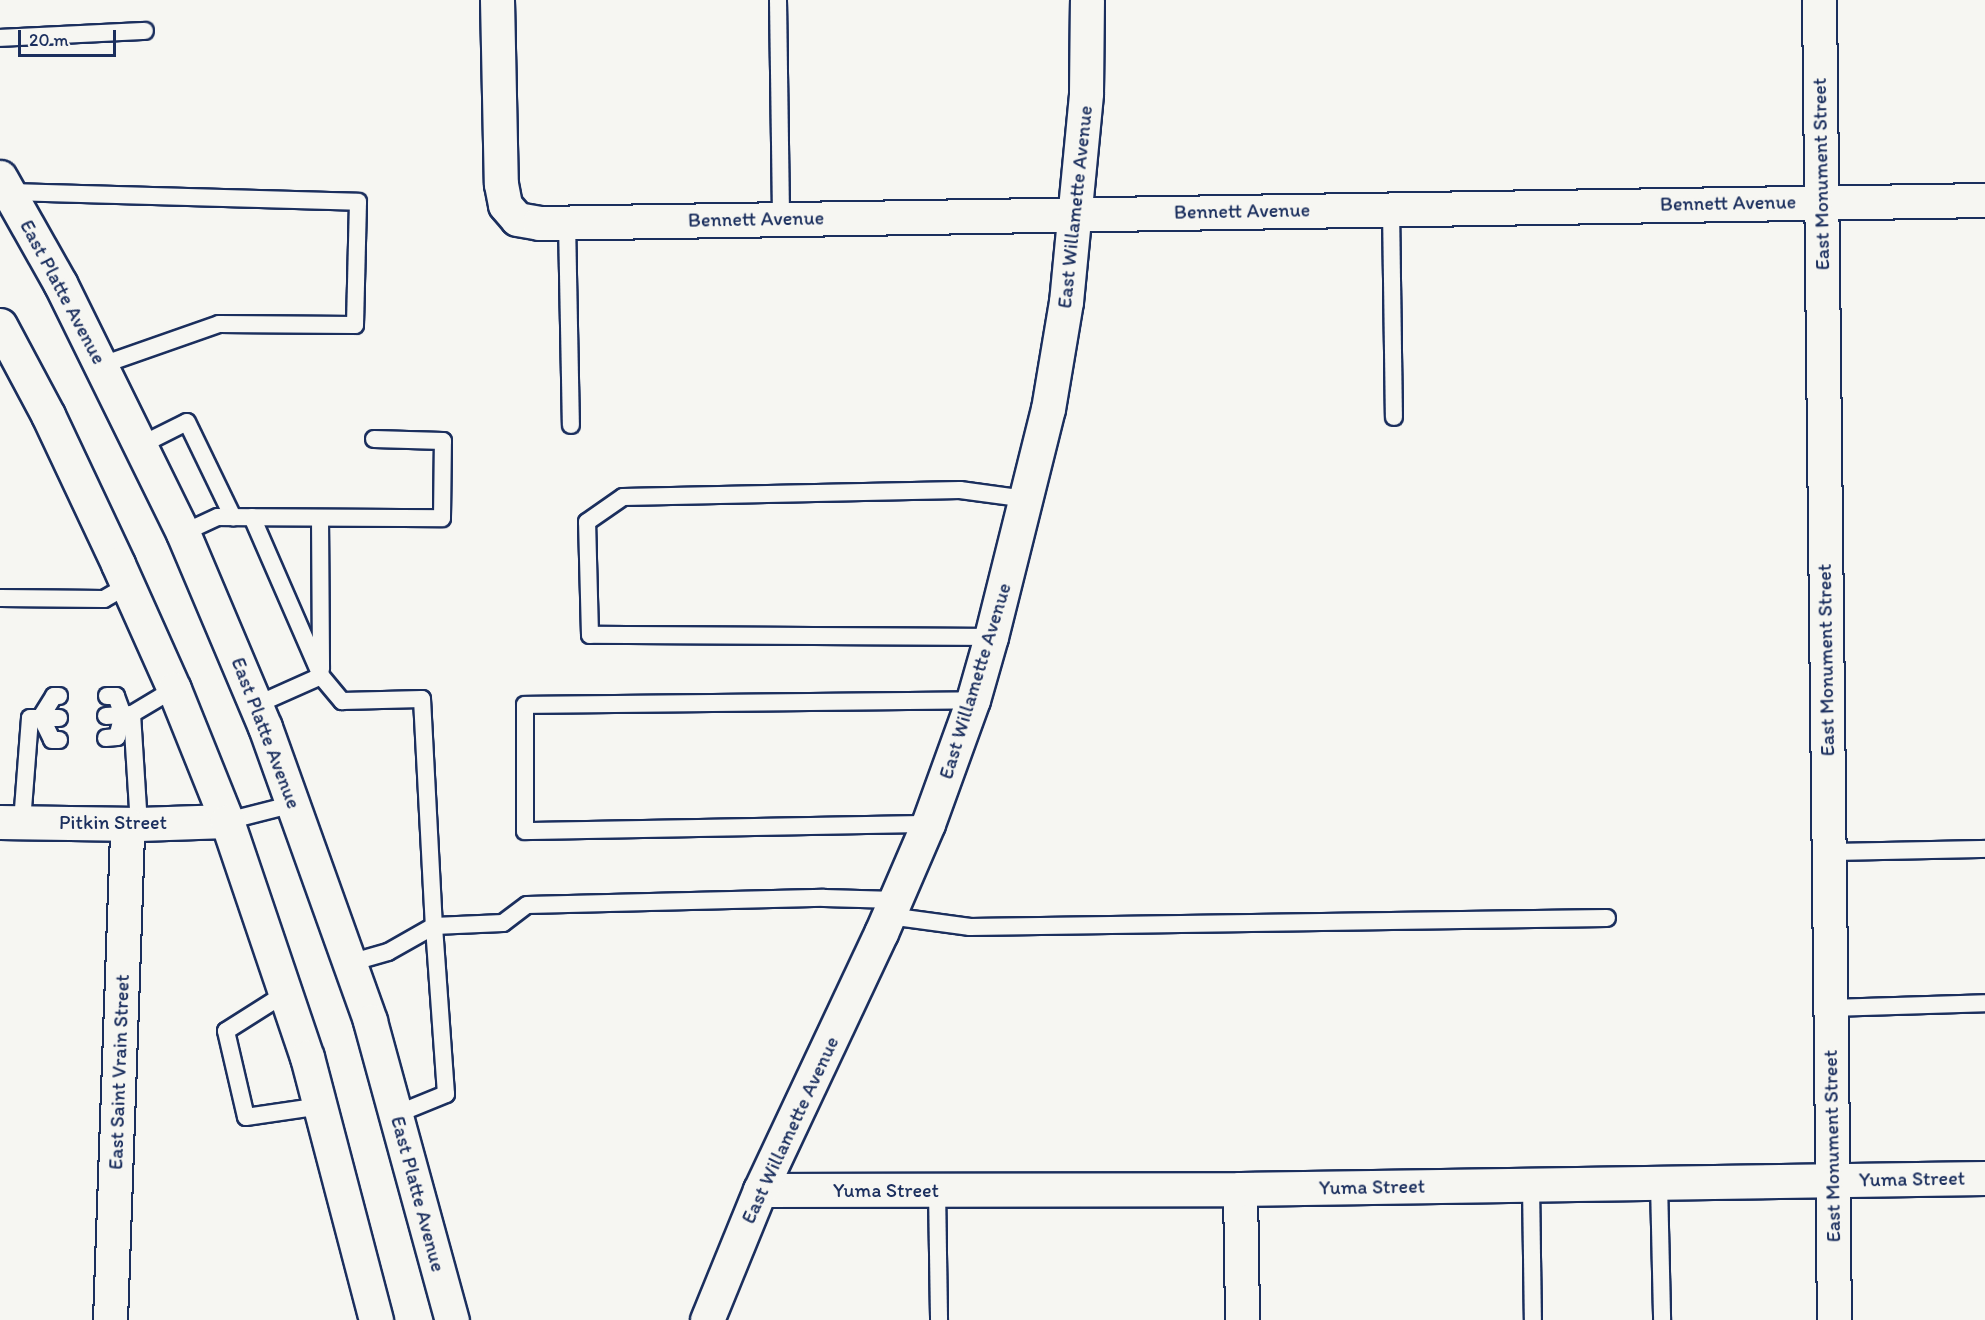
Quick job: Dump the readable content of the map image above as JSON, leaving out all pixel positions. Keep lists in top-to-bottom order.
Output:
{
  "streets": {
    "street": [
      "East Monument Street",
      "Bennett Avenue",
      "East Willamette Avenue",
      "East Platte Avenue",
      "Pitkin Street",
      "East Saint Vrain Street",
      "Yuma Street"
    ]
  },
  "crossings": [
    ["East Monument Street", "Bennett Avenue"],
    ["East Monument Street", "Yuma Street"],
    ["Bennett Avenue", "East Willamette Avenue"],
    ["East Willamette Avenue", "Yuma Street"],
    ["Pitkin Street", "East Saint Vrain Street"]
  ],
  "scale_bar": "20 m"
}
